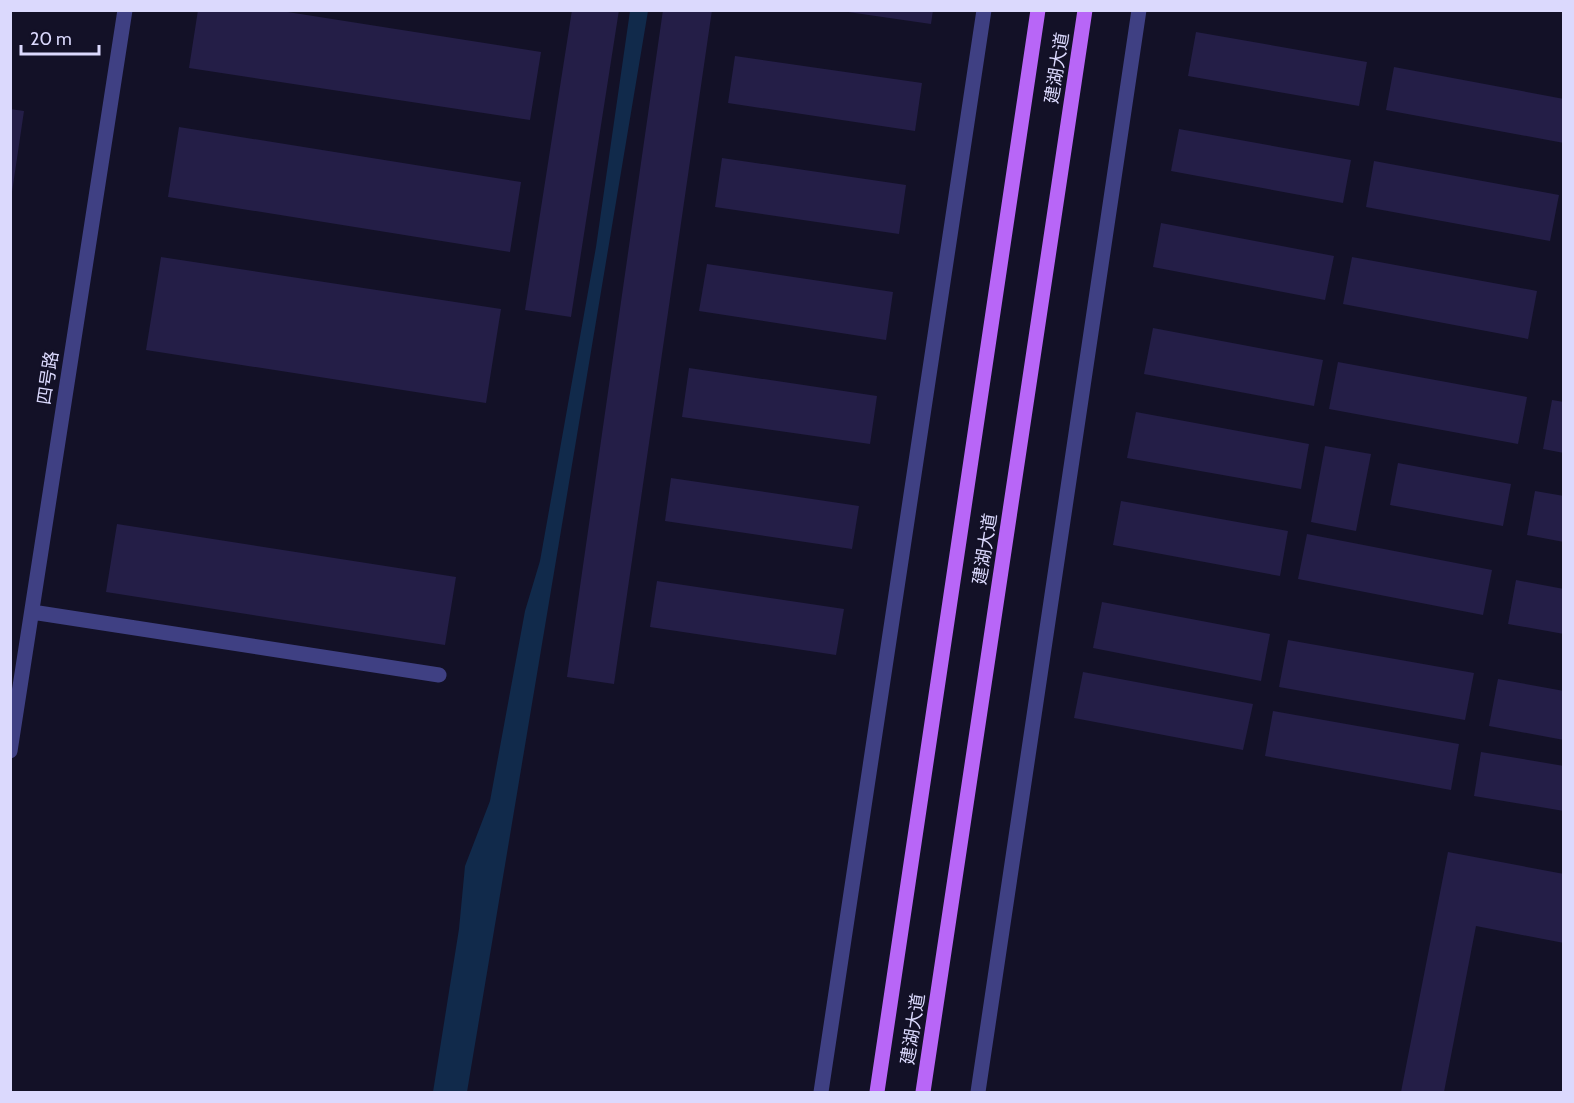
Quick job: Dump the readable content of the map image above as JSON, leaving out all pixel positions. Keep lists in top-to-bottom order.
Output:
{
  "streets": {
    "main road": ["建湖大道"],
    "street": ["四号路"]
  },
  "scale_bar": "20 m"
}
